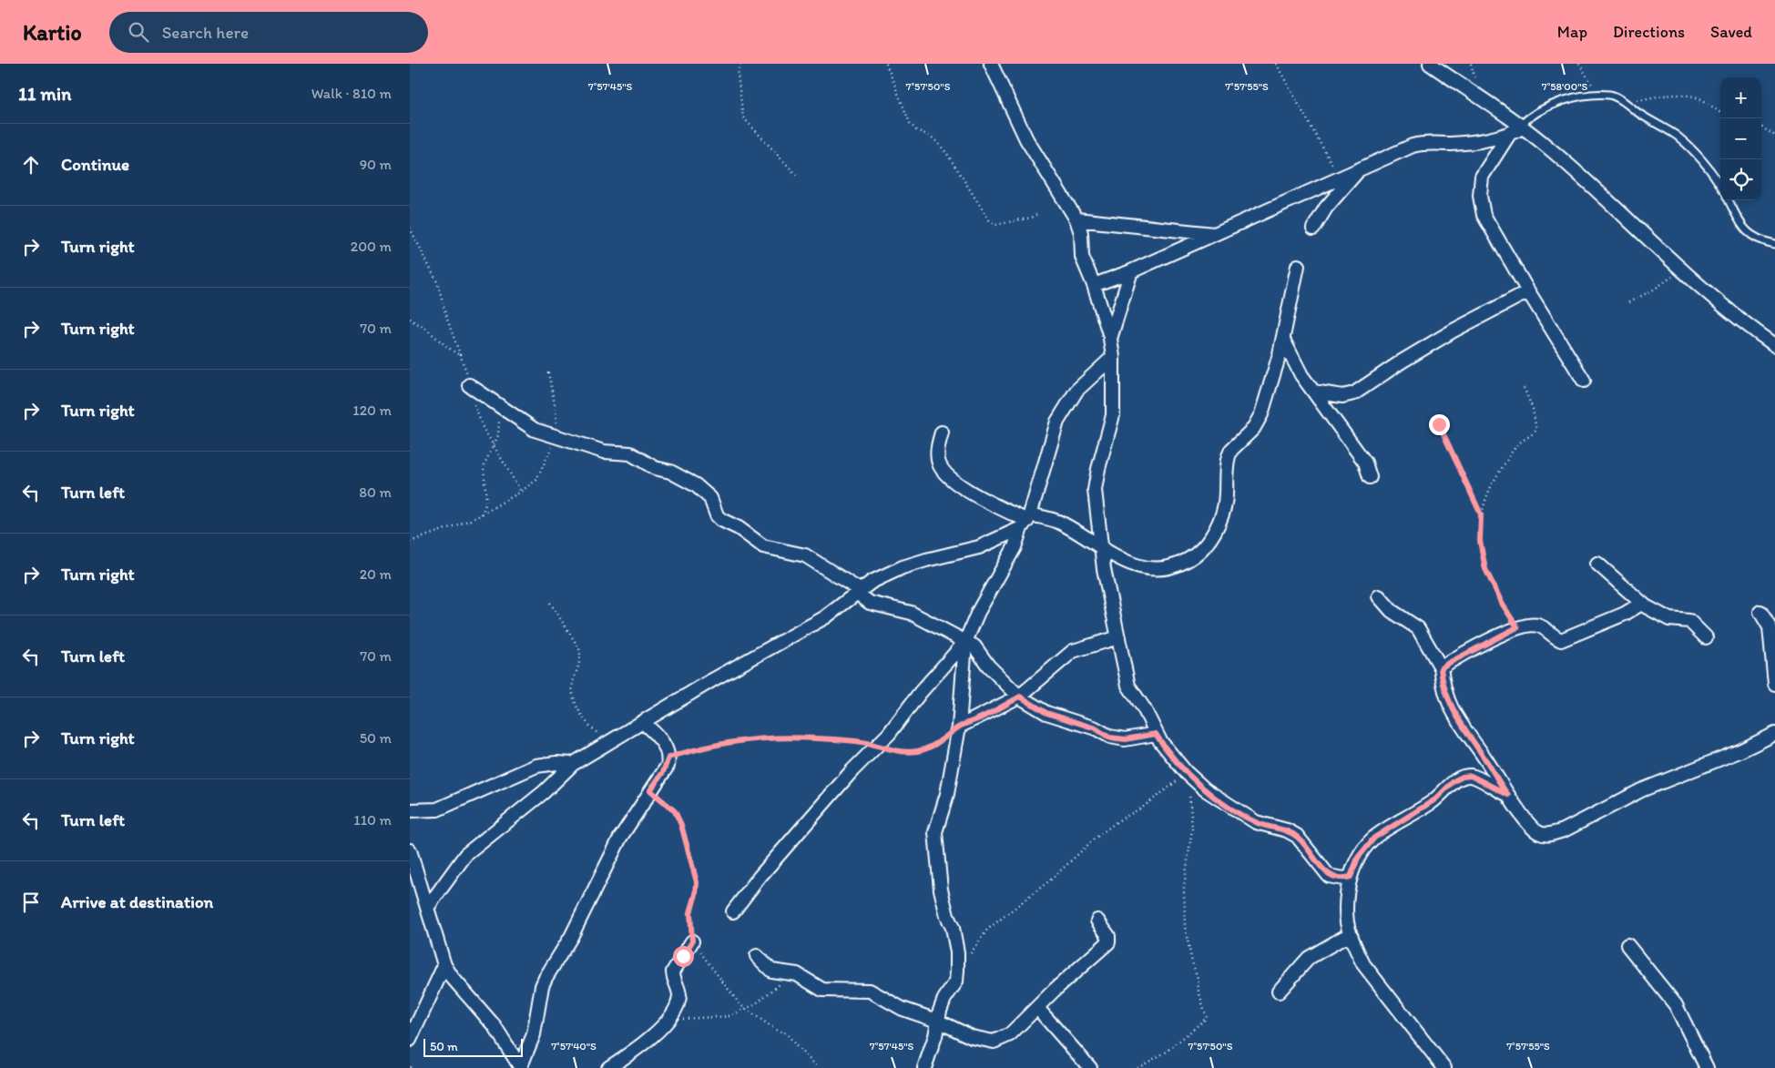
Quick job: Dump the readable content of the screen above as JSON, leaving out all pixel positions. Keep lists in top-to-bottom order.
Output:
{
  "scale_bar": "50 m",
  "page": {
    "header": "Kartio",
    "search": "Search here",
    "nav": ["Map", "Directions", "Saved"],
    "heading": ["11 min", "Walk · 810 m"],
    "map_buttons": ["+", "−"],
    "list": [
      ["Continue", "90 m"],
      ["Turn right", "200 m"],
      ["Turn right", "70 m"],
      ["Turn right", "120 m"],
      ["Turn left", "80 m"],
      ["Turn right", "20 m"],
      ["Turn left", "70 m"],
      ["Turn right", "50 m"],
      ["Turn left", "110 m"],
      "Arrive at destination"
    ],
    "scale": "50 m"
  },
  "coordinates": [
    "7°57'45\"S",
    "7°57'50\"S",
    "7°57'55\"S",
    "7°58'00\"S",
    "7°57'40\"S"
  ]
}
